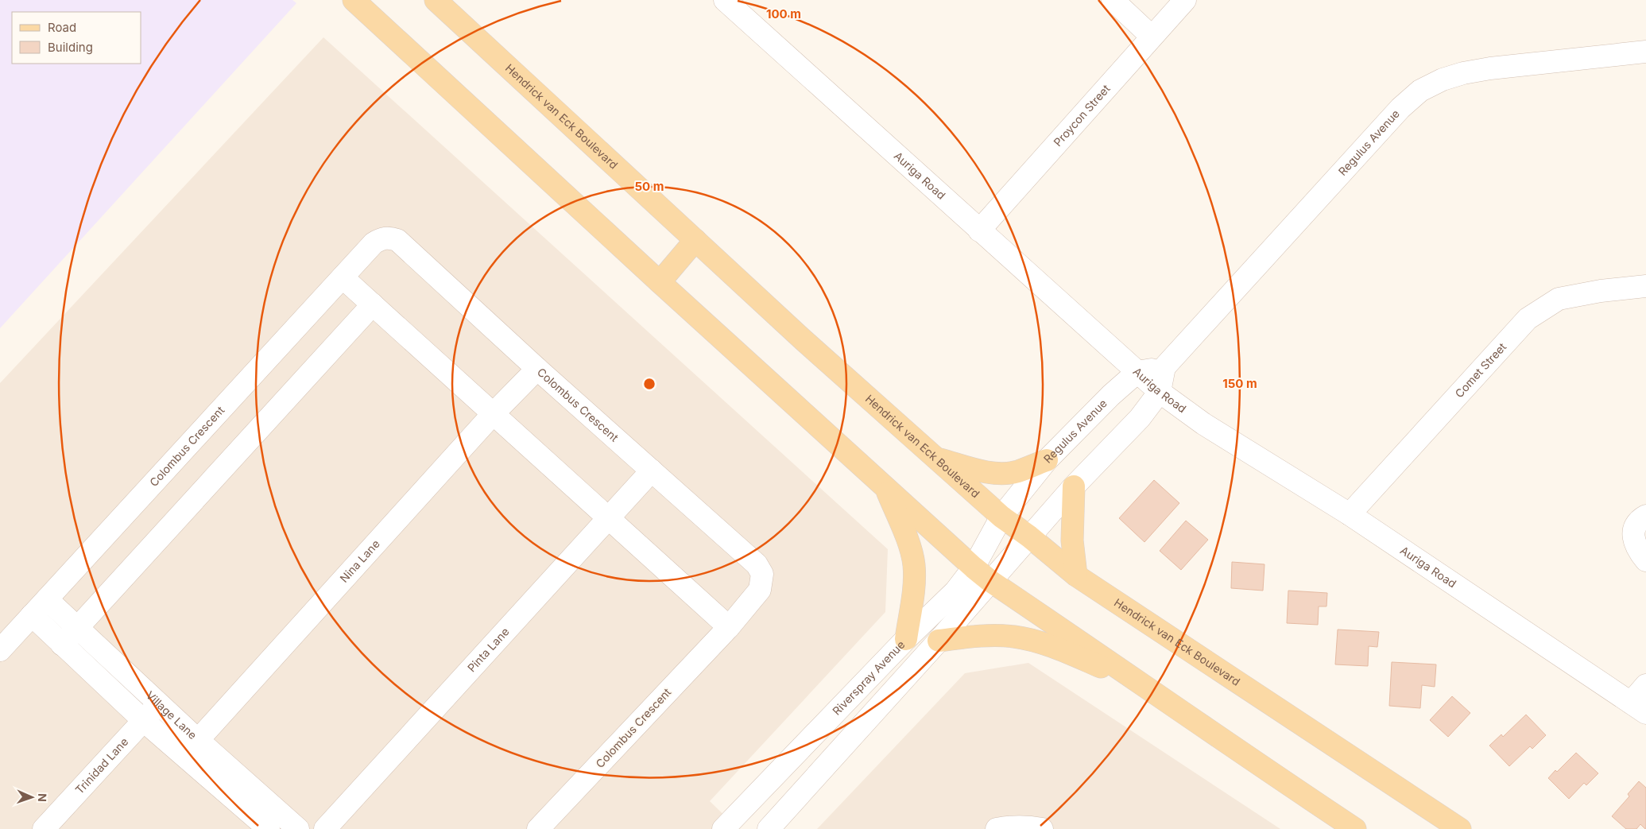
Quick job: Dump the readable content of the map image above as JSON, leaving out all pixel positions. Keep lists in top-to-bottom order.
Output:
{
  "streets": {
    "main road": ["Hendrick van Eck Boulevard"],
    "street": [
      "Proycon Street",
      "Regulus Avenue",
      "Auriga Road",
      "Comet Street",
      "Colombus Crescent",
      "Nina Lane",
      "Pinta Lane",
      "Riverspray Avenue",
      "Village Lane",
      "Trinidad Lane"
    ]
  },
  "crossings": [
    ["Proycon Street", "Auriga Road"],
    ["Hendrick van Eck Boulevard", "Regulus Avenue"],
    ["Hendrick van Eck Boulevard", "Riverspray Avenue"],
    ["Regulus Avenue", "Auriga Road"],
    ["Regulus Avenue", "Riverspray Avenue"],
    ["Auriga Road", "Comet Street"],
    ["Colombus Crescent", "Nina Lane"],
    ["Colombus Crescent", "Pinta Lane"],
    ["Colombus Crescent", "Village Lane"],
    ["Nina Lane", "Village Lane"],
    ["Village Lane", "Trinidad Lane"]
  ],
  "legend": ["Road", "Building"],
  "north": "right",
  "rings": ["100 m", "50 m", "150 m"]
}
